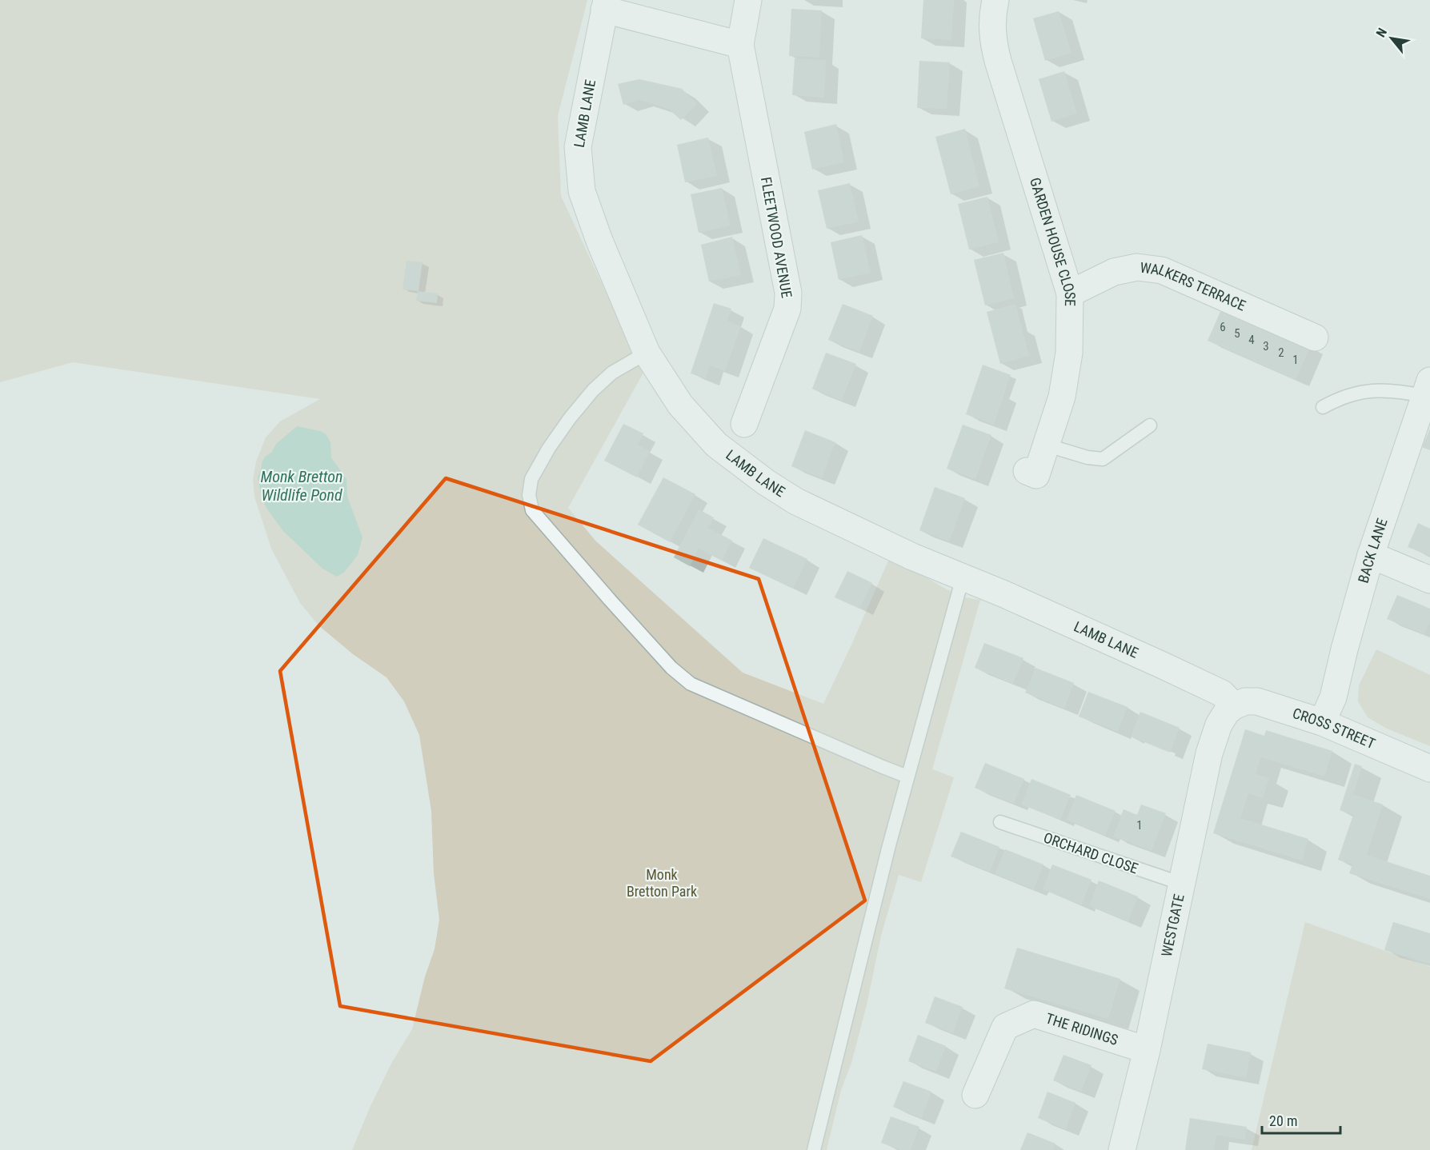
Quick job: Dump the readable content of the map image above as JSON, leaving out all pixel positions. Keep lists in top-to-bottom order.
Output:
{
  "streets": {
    "street": [
      "LAMB LANE",
      "FLEETWOOD AVENUE",
      "GARDEN HOUSE CLOSE",
      "WALKERS TERRACE",
      "BACK LANE",
      "CROSS STREET",
      "WESTGATE",
      "THE RIDINGS"
    ],
    "lane": ["ORCHARD CLOSE"]
  },
  "crossings": [
    ["LAMB LANE", "CROSS STREET"],
    ["LAMB LANE", "WESTGATE"],
    ["GARDEN HOUSE CLOSE", "WALKERS TERRACE"],
    ["BACK LANE", "CROSS STREET"],
    ["CROSS STREET", "WESTGATE"],
    ["ORCHARD CLOSE", "WESTGATE"],
    ["WESTGATE", "THE RIDINGS"]
  ],
  "water": ["Monk Bretton Wildlife Pond"],
  "parks": ["Monk Bretton Park"],
  "house_numbers": [
    "6",
    "5",
    "4",
    "3",
    "2",
    "1",
    "1"
  ],
  "scale_bar": "20 m",
  "north": "top left"
}
